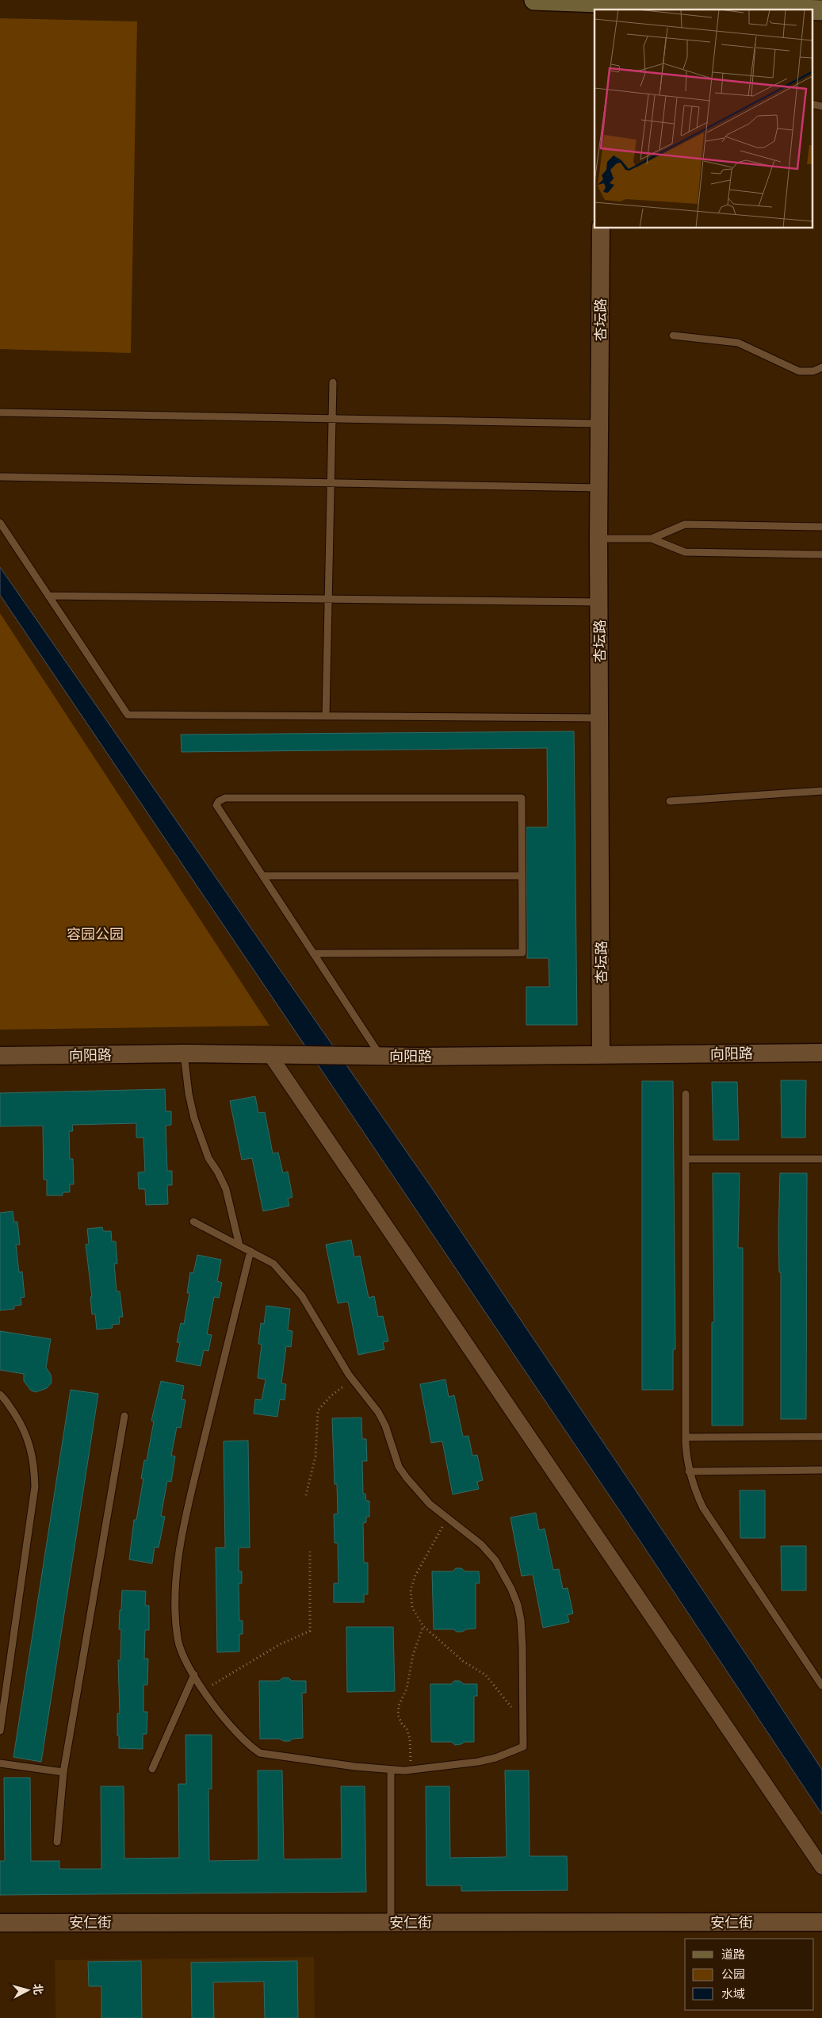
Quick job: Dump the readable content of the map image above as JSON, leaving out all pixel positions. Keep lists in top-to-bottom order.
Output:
{
  "streets": {
    "street": ["杏坛路", "向阳路", "安仁街"]
  },
  "crossings": [
    ["杏坛路", "向阳路"]
  ],
  "parks": ["容园公园"],
  "legend": ["道路", "公园", "水域"],
  "north": "right"
}
